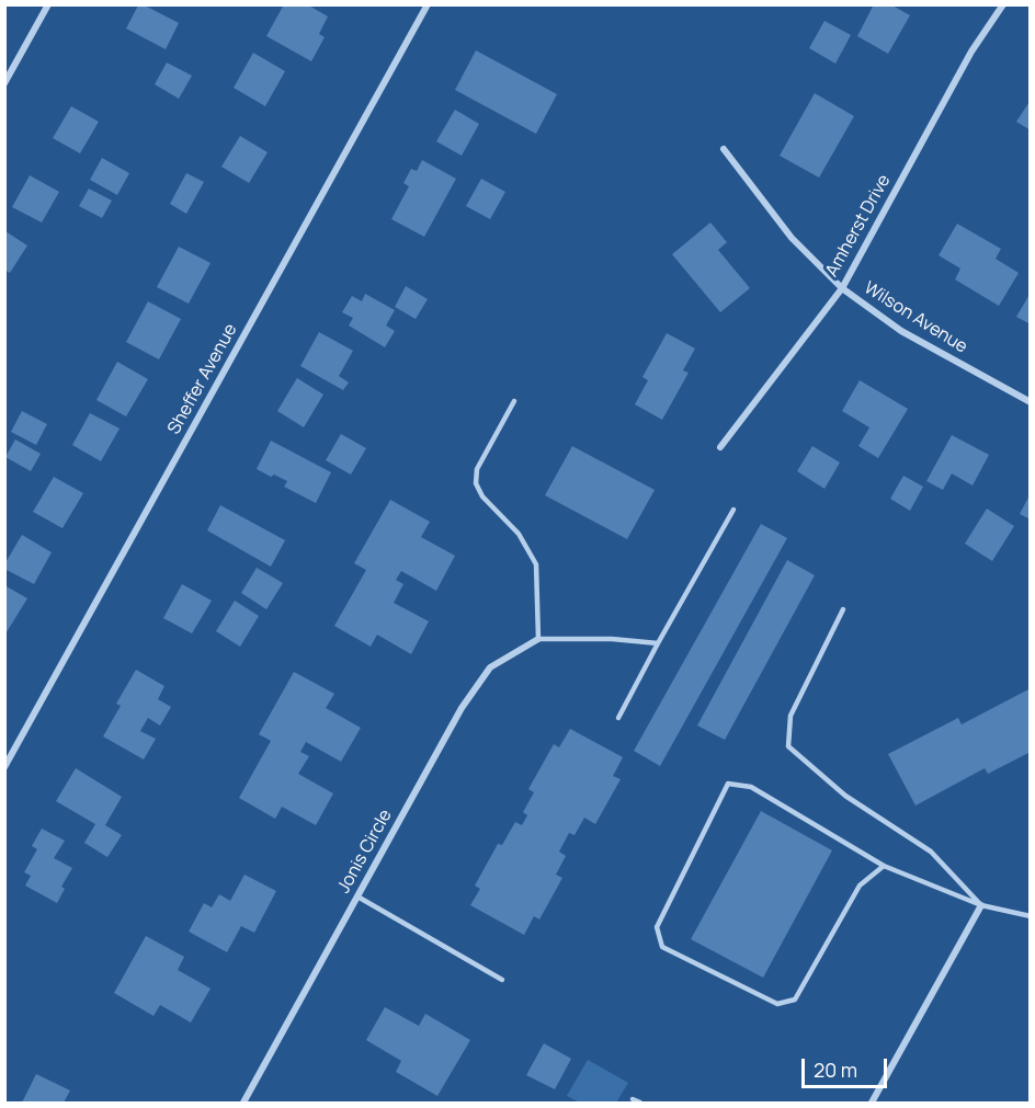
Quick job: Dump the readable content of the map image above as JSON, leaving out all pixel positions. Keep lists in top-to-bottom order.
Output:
{
  "streets": {
    "street": [
      "Amherst Drive",
      "Wilson Avenue",
      "Sheffer Avenue",
      "Jonis Circle"
    ]
  },
  "crossings": [
    ["Amherst Drive", "Wilson Avenue"]
  ],
  "scale_bar": "20 m"
}
